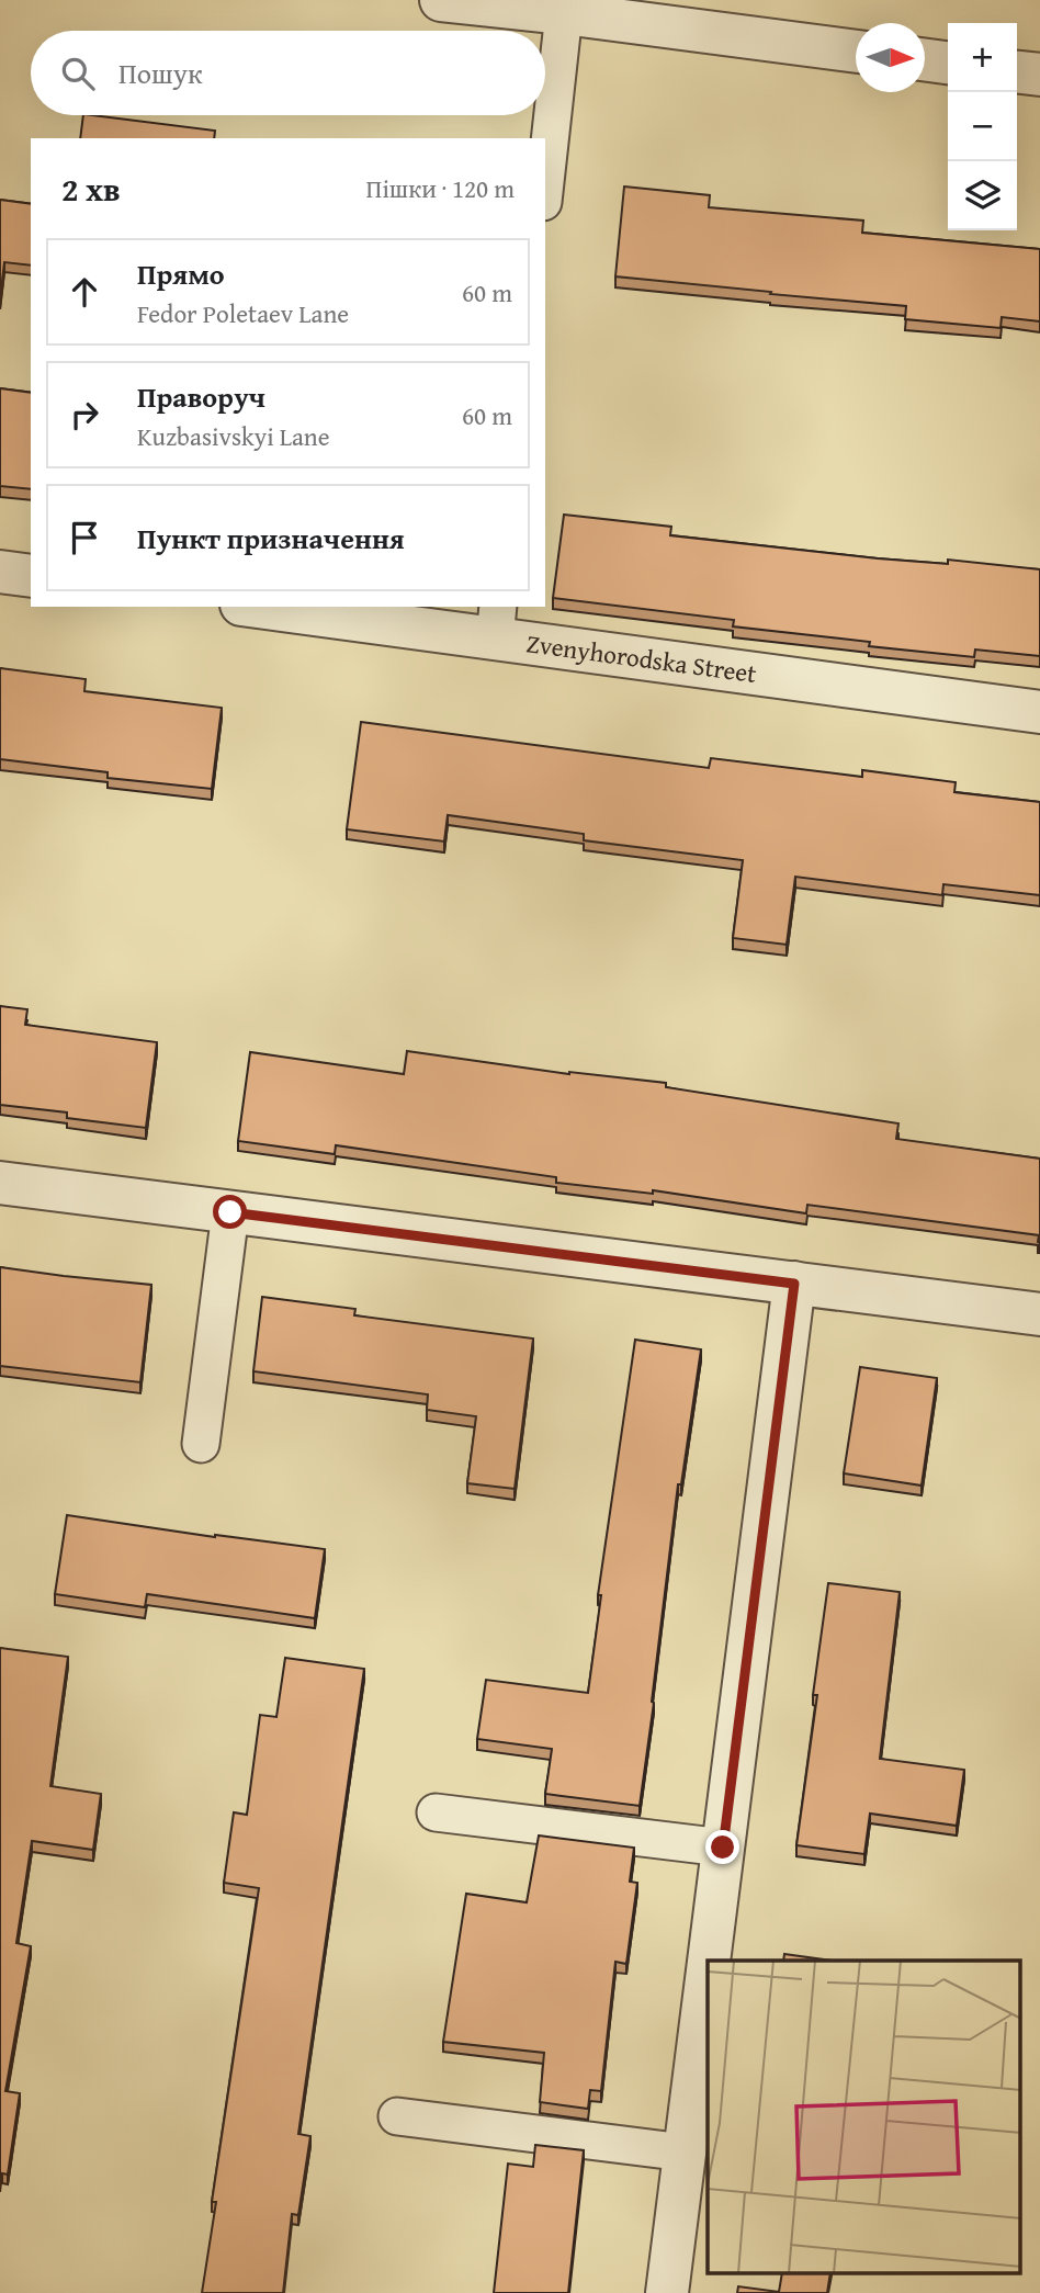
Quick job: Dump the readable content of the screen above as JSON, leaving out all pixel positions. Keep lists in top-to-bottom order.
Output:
{
  "streets": {
    "street": ["Zvenyhorodska Street"]
  },
  "north": "right",
  "page": {
    "map_buttons": ["+", "−"],
    "search": "Пошук",
    "heading": ["2 хв", "Пішки · 120 m"],
    "list": [
      ["Прямо", "Fedor Poletaev Lane", "60 m"],
      ["Праворуч", "Kuzbasivskyi Lane", "60 m"],
      "Пункт призначення"
    ]
  }
}
